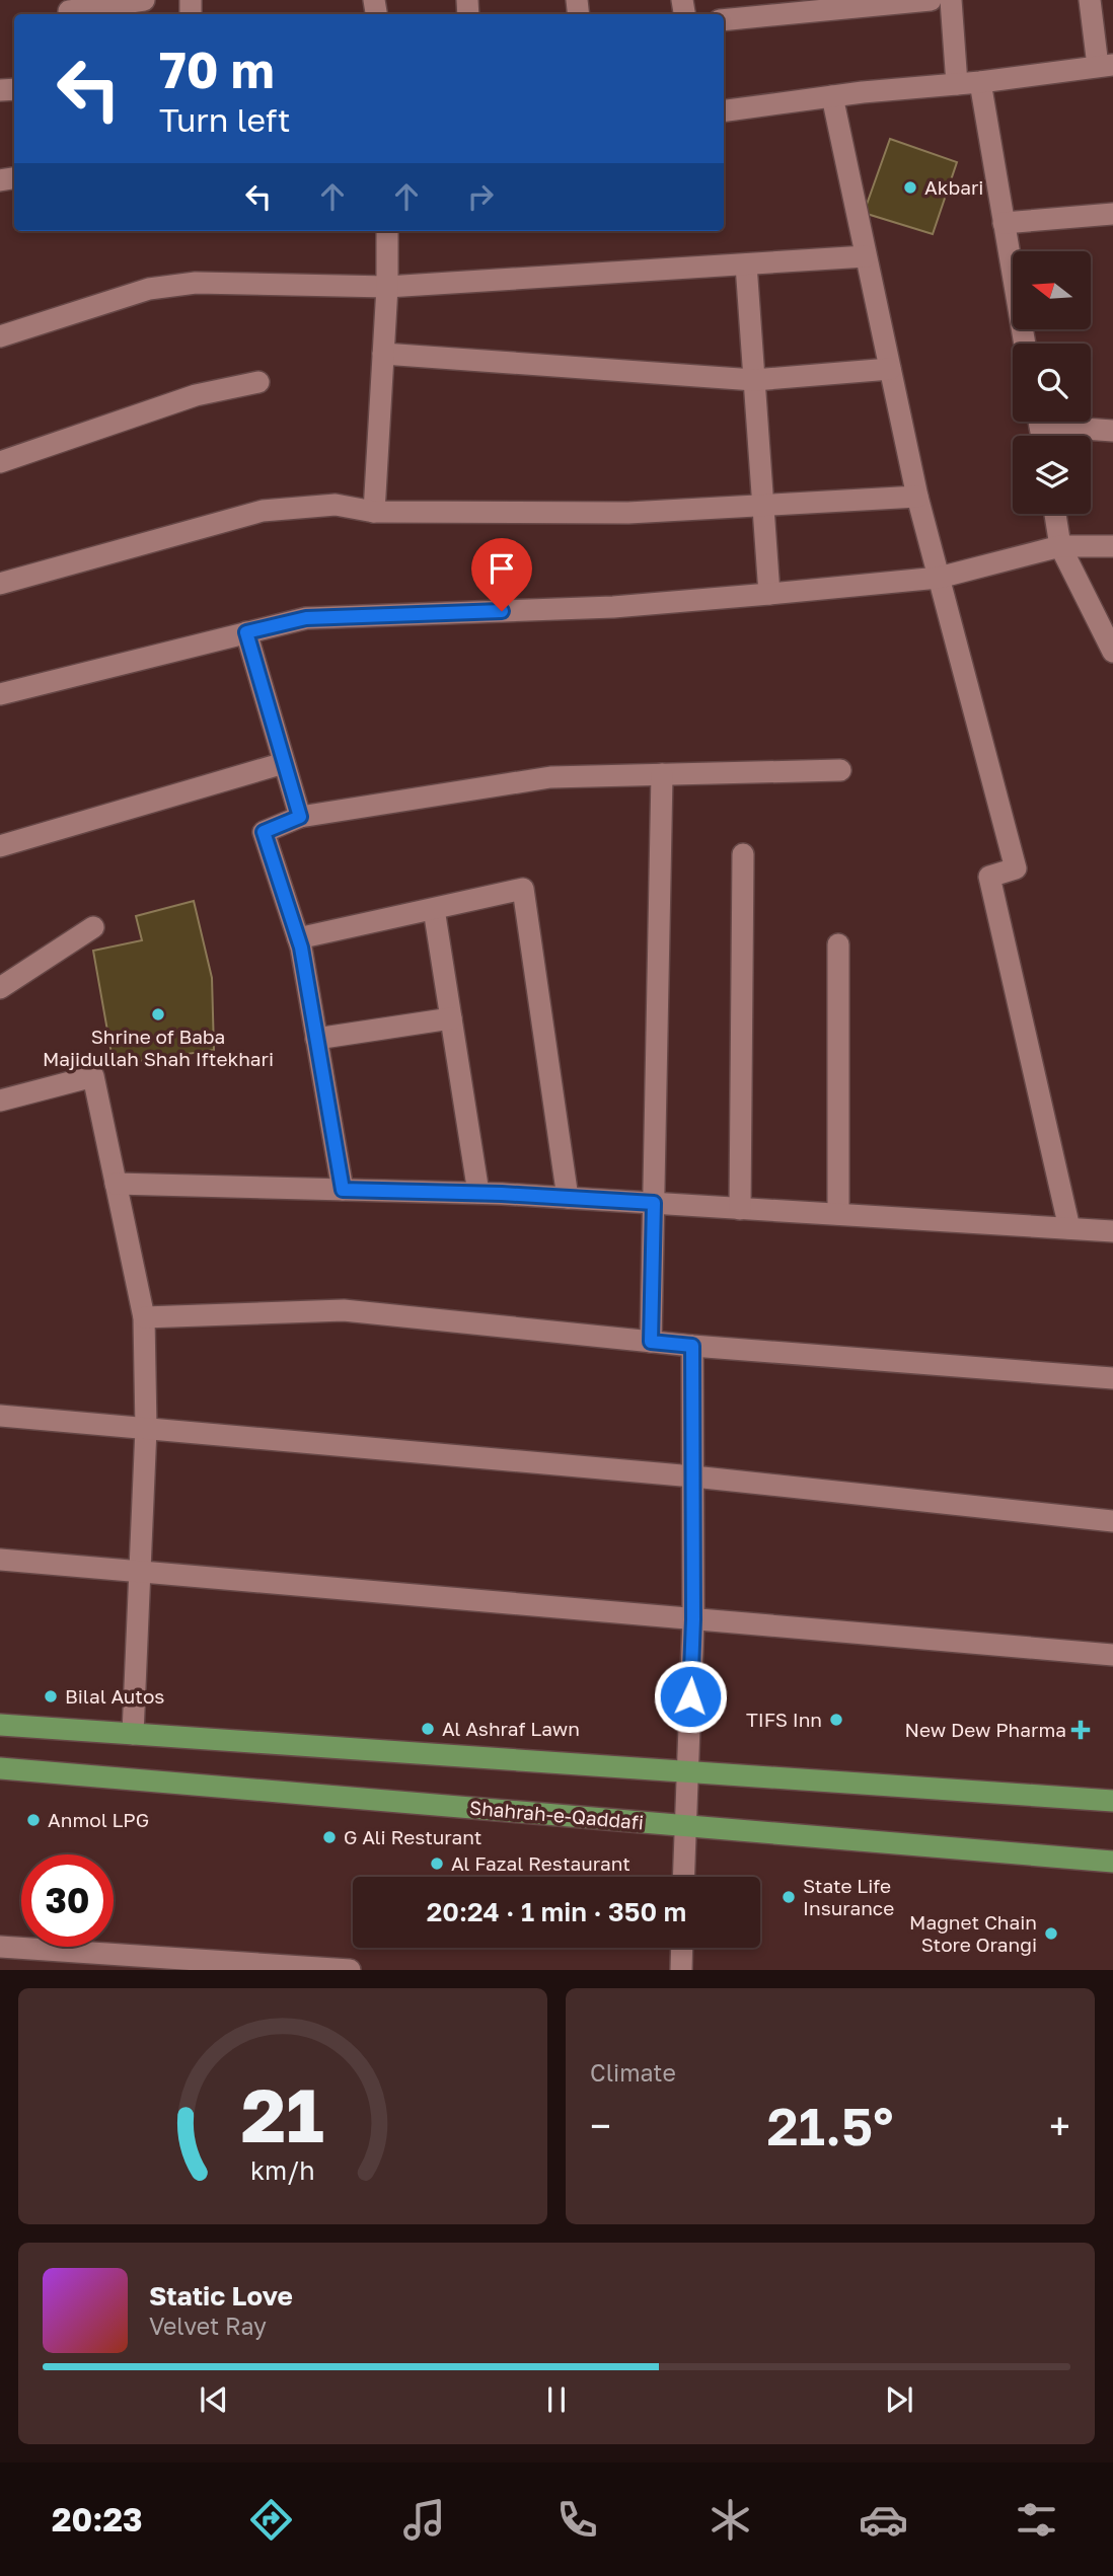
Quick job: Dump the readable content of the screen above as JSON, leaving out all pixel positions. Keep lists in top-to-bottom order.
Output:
{
  "streets": {
    "main road": ["Shahrah-e-Qaddafi"]
  },
  "places": {
    "other": [
      "Akbari",
      "Shrine of Baba Majidullah Shah Iftekhari",
      "Bilal Autos",
      "TIFS Inn",
      "Al Ashraf Lawn",
      "Anmol LPG",
      "G Ali Resturant",
      "Al Fazal Restaurant",
      "State Life Insurance",
      "Magnet Chain Store Orangi"
    ],
    "health": ["New Dew Pharma"]
  },
  "north": "left",
  "page": {
    "turn": ["70 m", "Turn left"],
    "limit": "30",
    "trip": "20:24 · 1 min · 350 m",
    "tile": "Climate",
    "heat": ["−", "21.5°", "+"],
    "song": ["Static Love", "Velvet Ray"],
    "tabs": "20:23",
    "gauge": ["21", "km/h"]
  }
}
